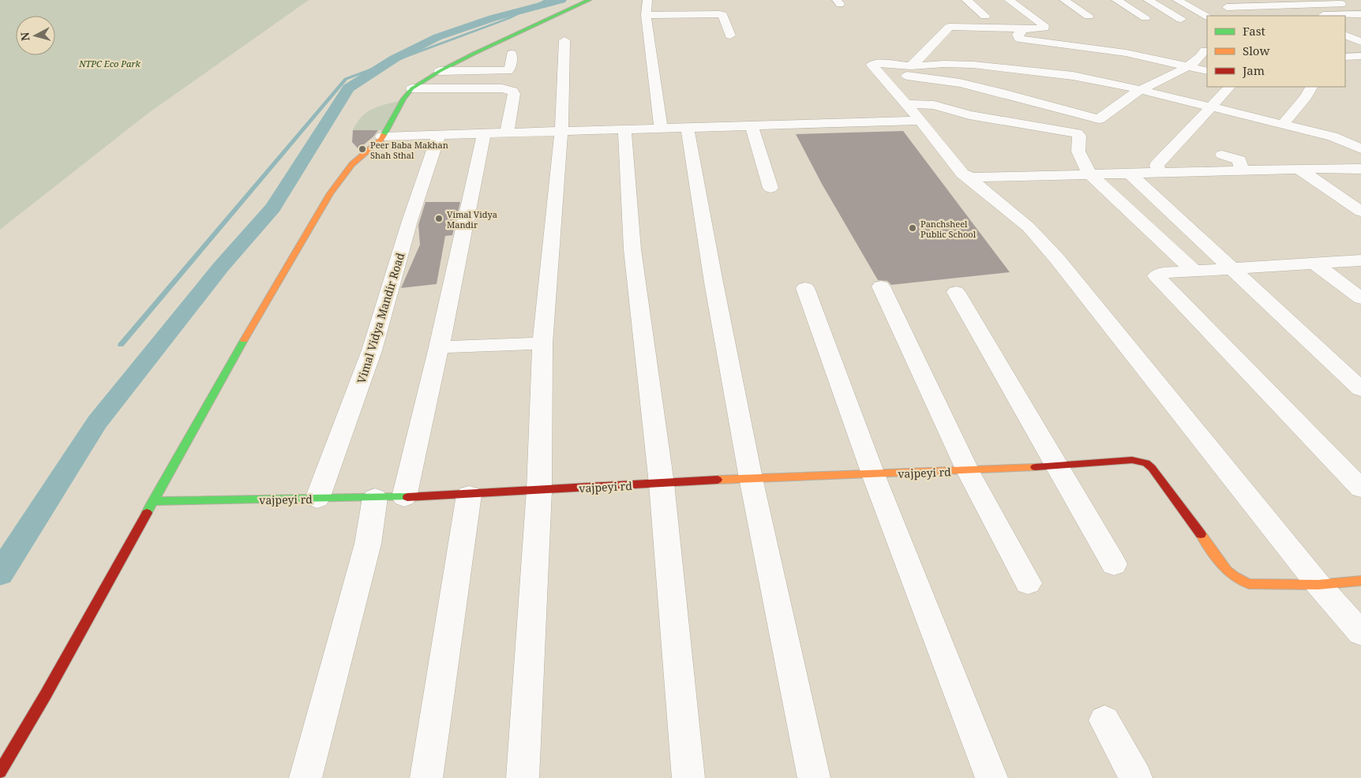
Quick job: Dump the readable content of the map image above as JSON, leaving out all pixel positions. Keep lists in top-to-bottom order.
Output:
{
  "streets": {
    "street": ["Vimal Vidya Mandir Road", "vajpeyi rd"]
  },
  "crossings": [
    ["Vimal Vidya Mandir Road", "vajpeyi rd"]
  ],
  "parks": ["NTPC Eco Park"],
  "places": ["Peer Baba Makhan Shah Sthal", "Vimal Vidya Mandir", "Panchsheel Public School"],
  "legend": ["Fast", "Slow", "Jam"],
  "north": "left"
}
